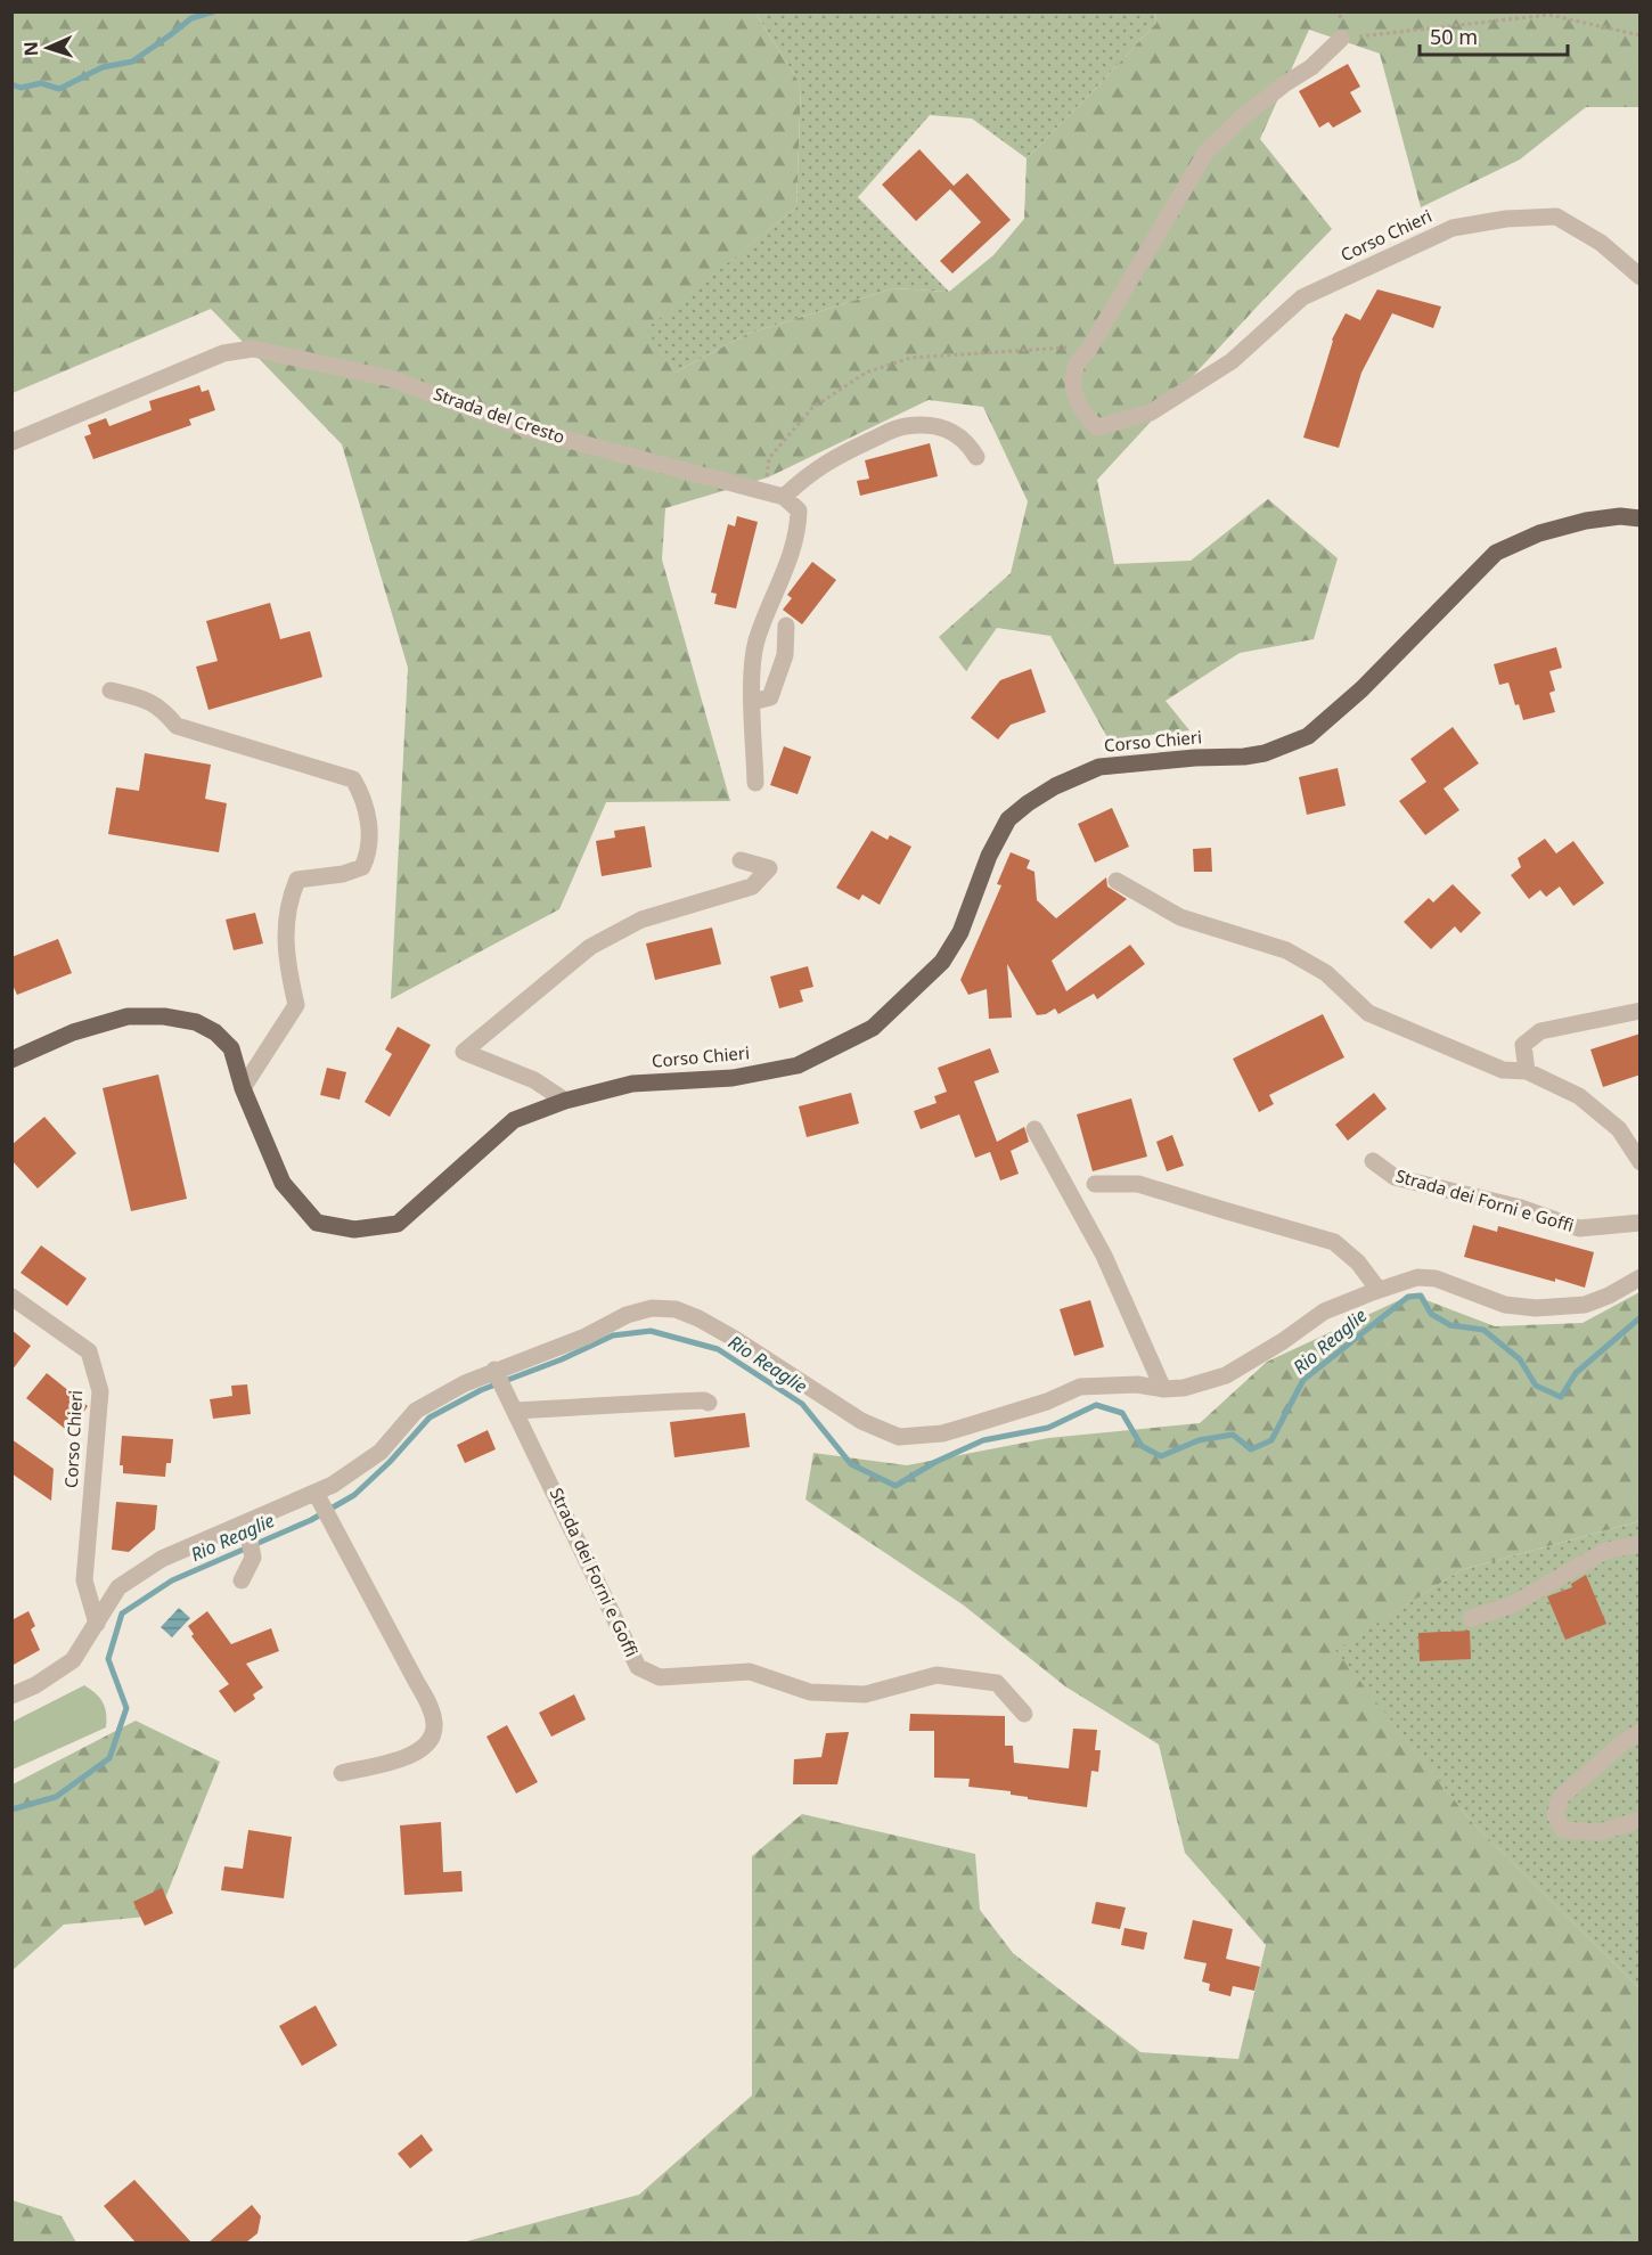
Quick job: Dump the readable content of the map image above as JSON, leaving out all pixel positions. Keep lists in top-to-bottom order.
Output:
{
  "streets": {
    "main road": ["Corso Chieri"],
    "street": ["Strada del Cresto", "Strada dei Forni e Goffi"]
  },
  "water": ["Rio Reaglie"],
  "scale_bar": "50 m",
  "north": "left"
}
